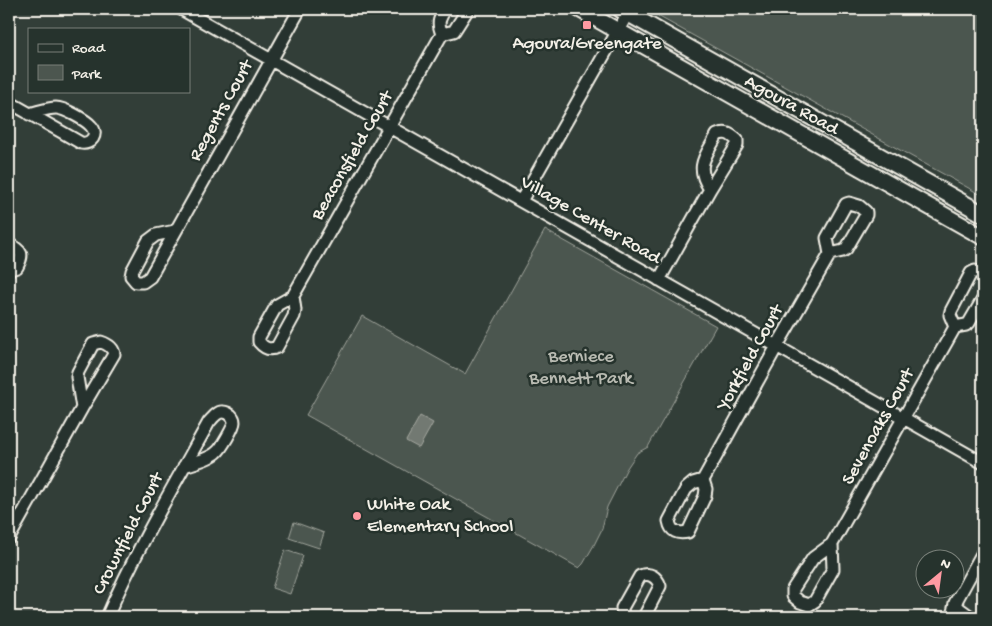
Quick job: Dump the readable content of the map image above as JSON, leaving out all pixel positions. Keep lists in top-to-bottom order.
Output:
{
  "streets": {
    "main road": ["Agoura Road"],
    "street": [
      "Regents Court",
      "Beaconsfield Court",
      "Village Center Road",
      "Yorkfield Court",
      "Sevenoaks Court",
      "Crownfield Court"
    ]
  },
  "crossings": [
    ["Regents Court", "Village Center Road"],
    ["Beaconsfield Court", "Village Center Road"],
    ["Village Center Road", "Yorkfield Court"],
    ["Village Center Road", "Sevenoaks Court"]
  ],
  "parks": ["Berniece Bennett Park"],
  "places": {
    "transit": ["Agoura/Greengate"],
    "other": ["White Oak Elementary School"]
  },
  "legend": ["Road", "Park"],
  "north": "top right"
}
